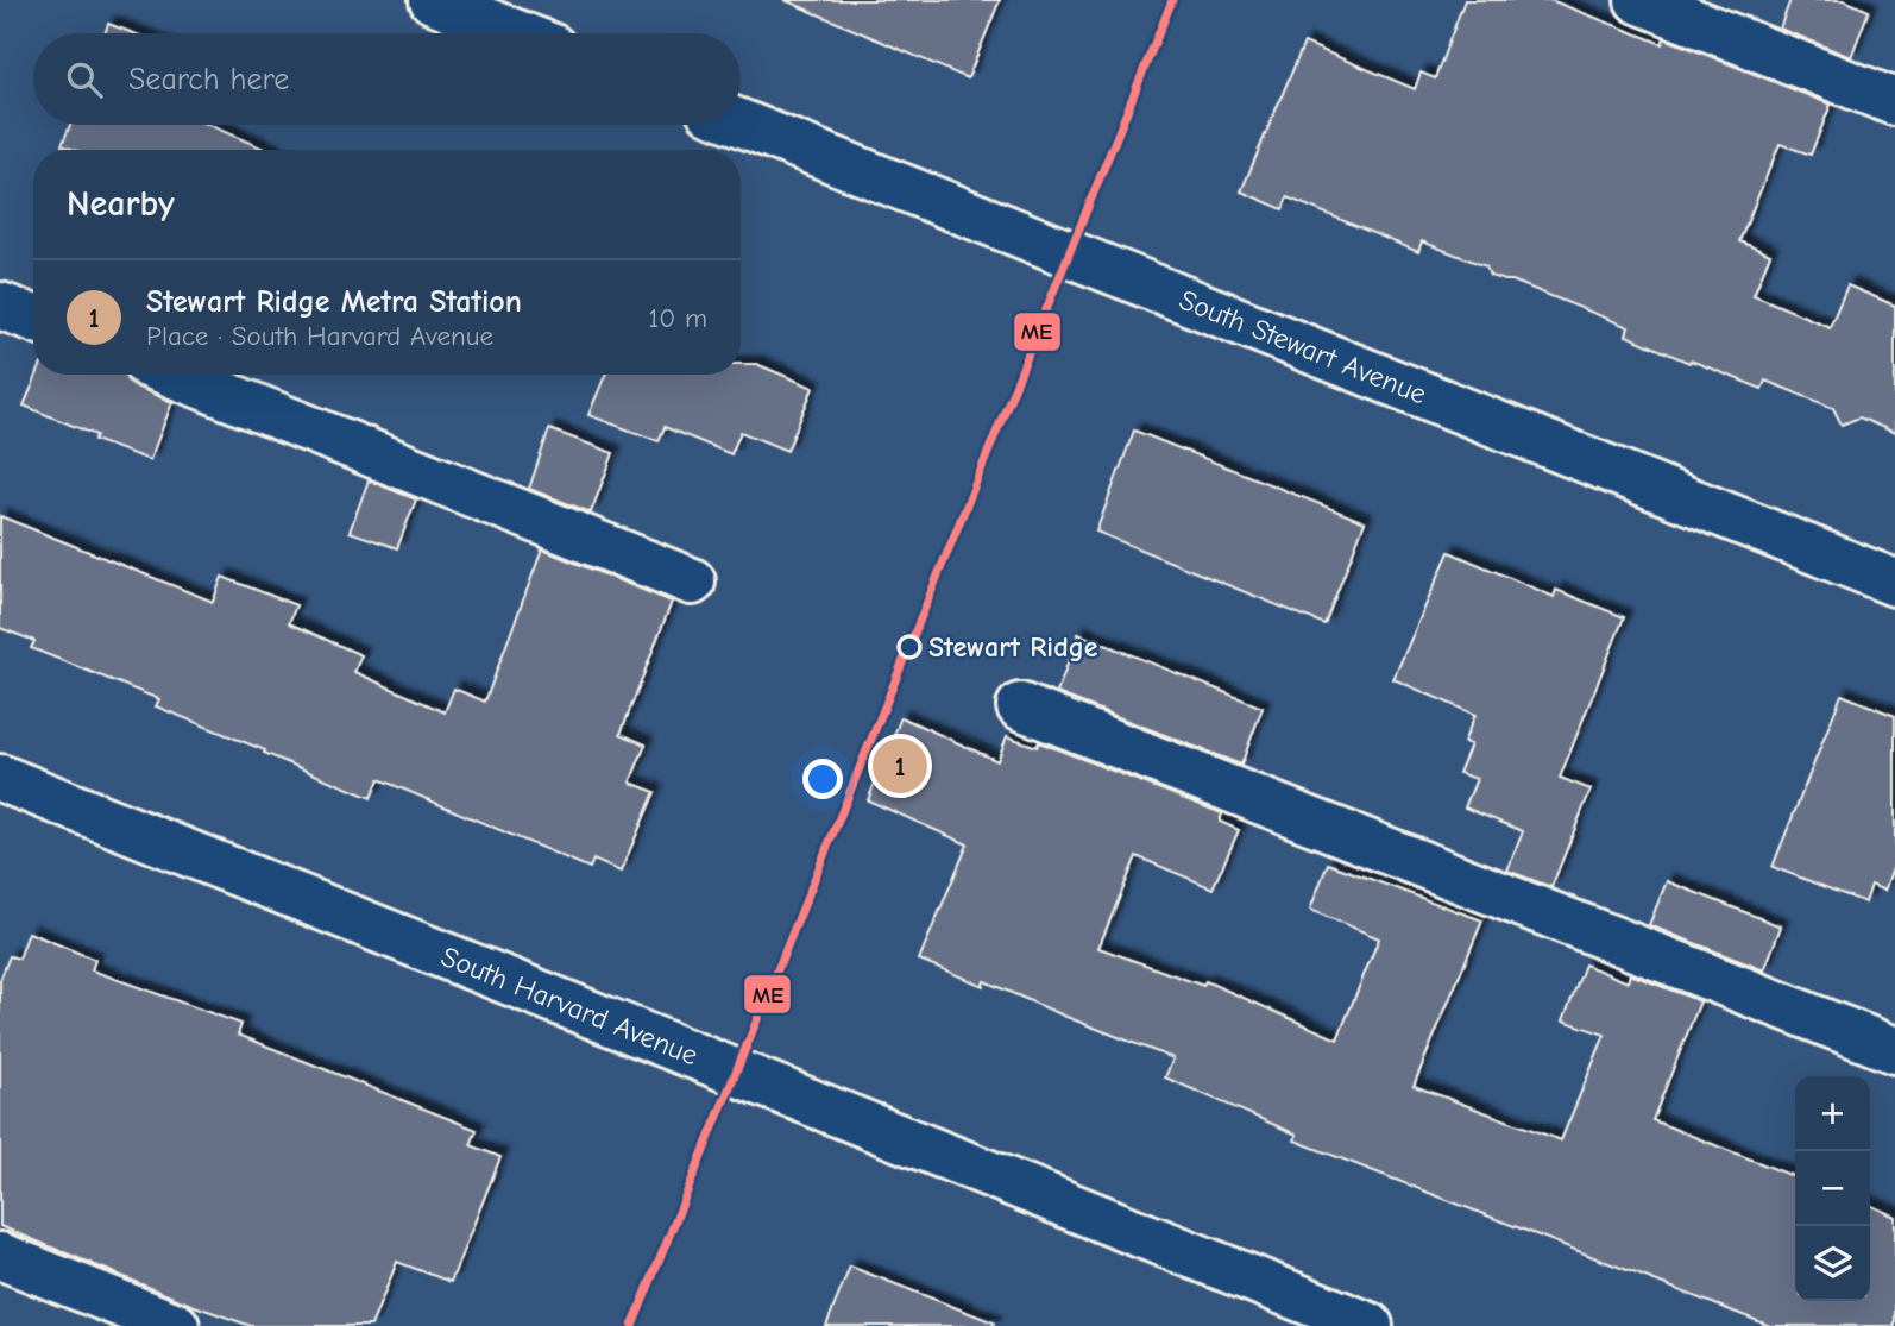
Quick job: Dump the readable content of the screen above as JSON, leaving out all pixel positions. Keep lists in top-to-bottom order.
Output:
{
  "streets": {
    "street": ["South Stewart Avenue", "South Harvard Avenue"]
  },
  "places": ["Stewart Ridge"],
  "lines": ["transit line ME"],
  "page": {
    "search": "Search here",
    "heading": "Nearby",
    "list": [
      {
        "mark": "1",
        "name": "Stewart Ridge Metra Station",
        "note": "Place · South Harvard Avenue",
        "value": "10 m"
      }
    ],
    "pins": "1",
    "map_buttons": ["+", "−"]
  }
}
